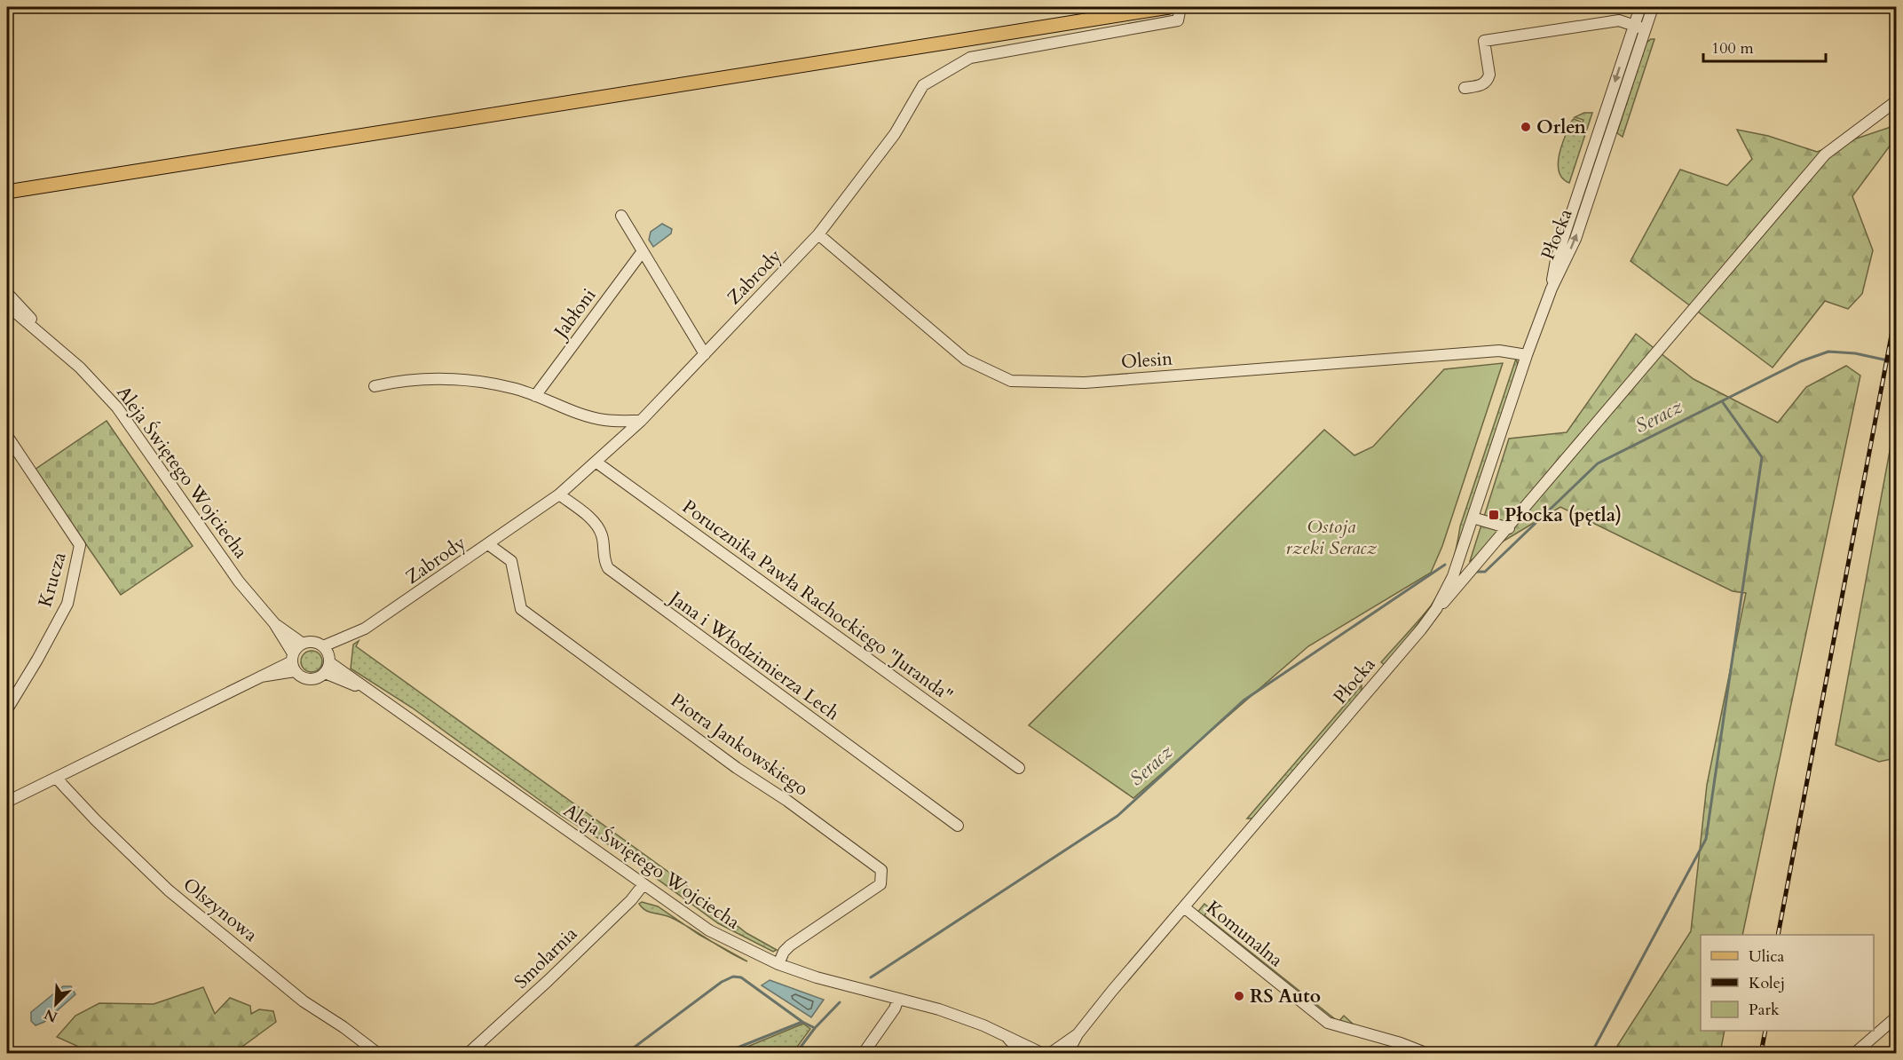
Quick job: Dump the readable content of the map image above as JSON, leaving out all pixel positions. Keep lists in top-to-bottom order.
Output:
{
  "streets": {
    "street": [
      "Płocka",
      "Zabrody",
      "Jabłoni",
      "Olesin",
      "Aleja Świętego Wojciecha",
      "Krucza",
      "Porucznika Pawła Rachockiego \"Juranda\"",
      "Jana i Włodzimierza Lech",
      "Piotra Jankowskiego",
      "Olszynowa",
      "Komunalna",
      "Smolarnia"
    ]
  },
  "crossings": [
    ["Płocka", "Olesin"],
    ["Płocka", "Komunalna"],
    ["Zabrody", "Olesin"],
    ["Zabrody", "Aleja Świętego Wojciecha"],
    ["Zabrody", "Porucznika Pawła Rachockiego \"Juranda\""],
    ["Zabrody", "Jana i Włodzimierza Lech"],
    ["Zabrody", "Piotra Jankowskiego"],
    ["Aleja Świętego Wojciecha", "Piotra Jankowskiego"],
    ["Aleja Świętego Wojciecha", "Smolarnia"]
  ],
  "water": ["Seracz"],
  "parks": ["Ostoja rzeki Seracz"],
  "places": {
    "other": ["Orlen", "RS Auto"],
    "transit": ["Płocka (pętla)"]
  },
  "legend": ["Ulica", "Kolej", "Park"],
  "scale_bar": "100 m",
  "north": "bottom left"
}
